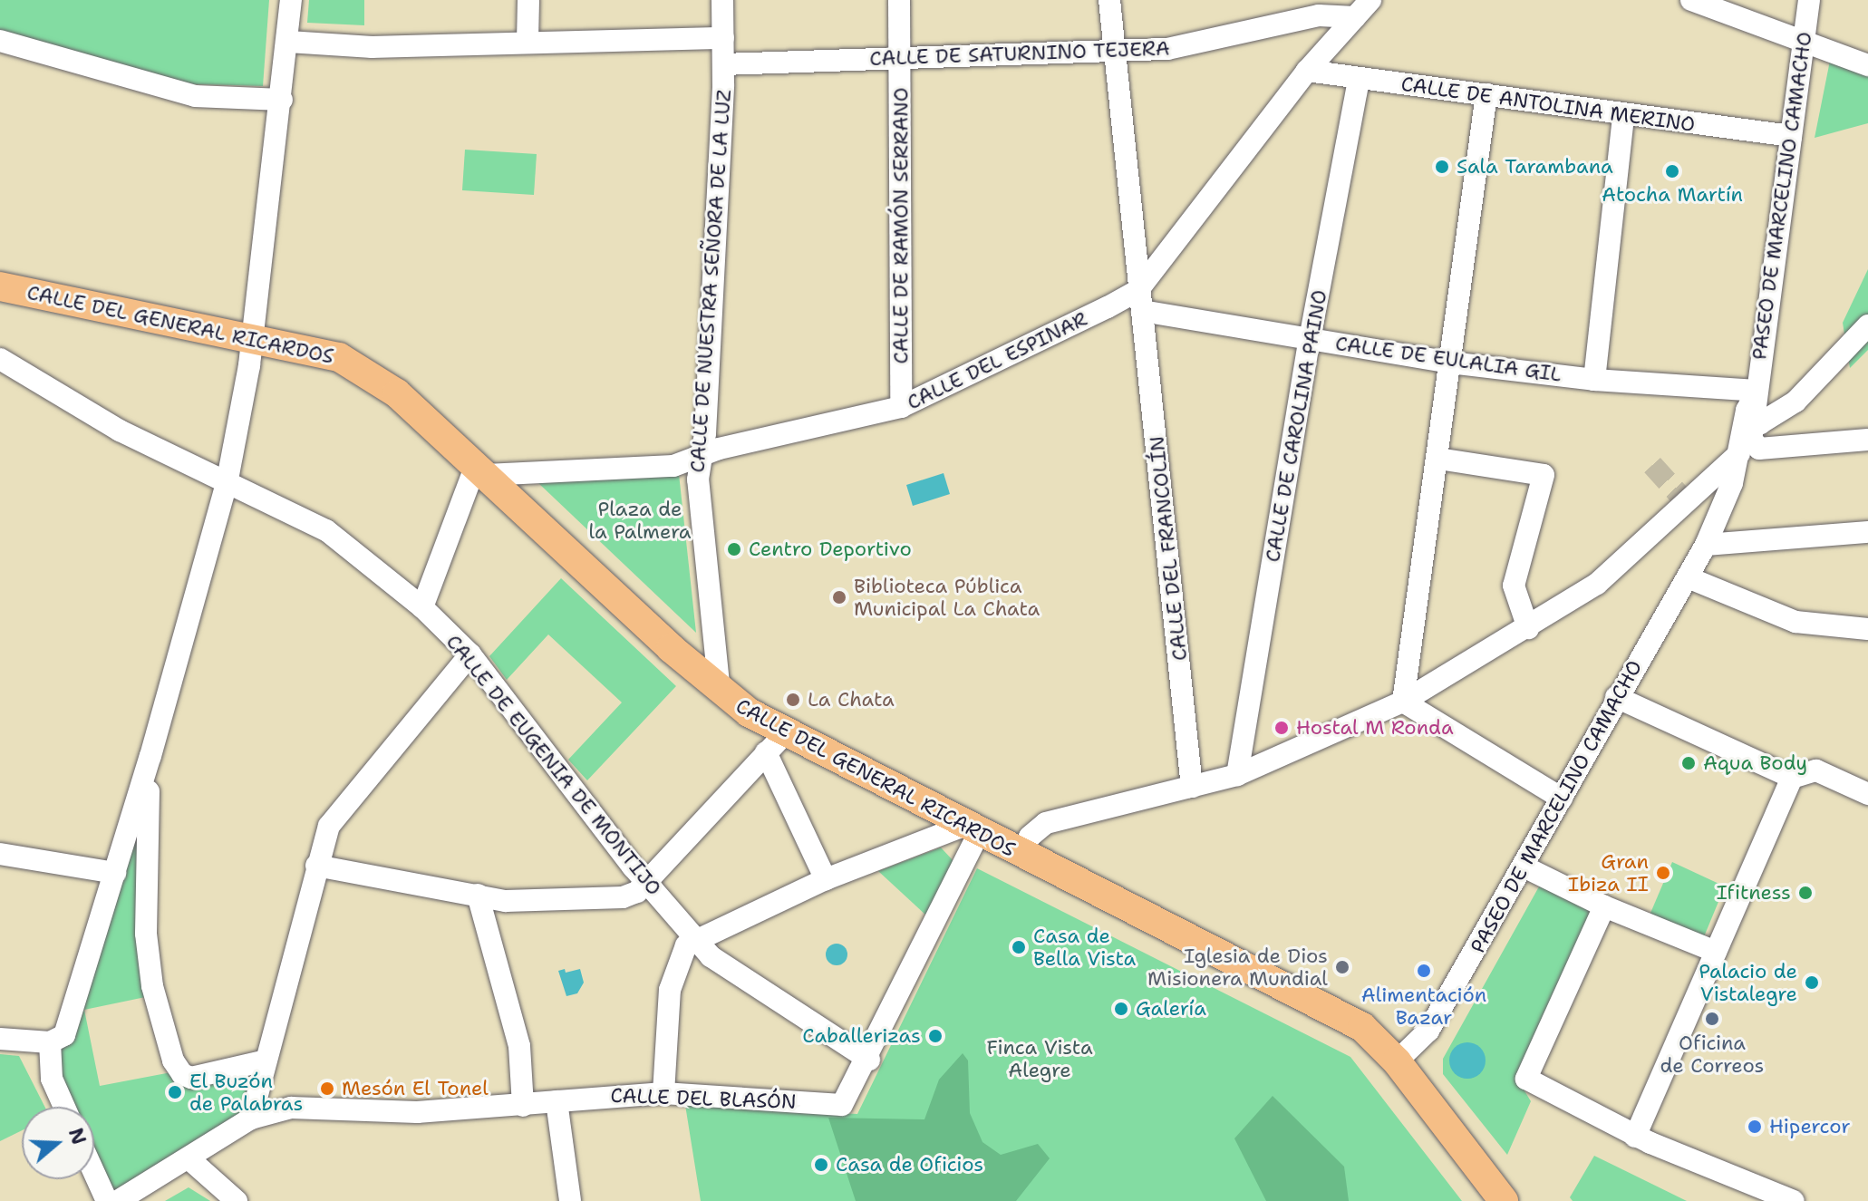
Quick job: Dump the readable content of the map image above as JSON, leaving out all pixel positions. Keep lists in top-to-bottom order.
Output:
{
  "streets": {
    "main road": ["CALLE DEL GENERAL RICARDOS"],
    "street": [
      "CALLE DE SATURNINO TEJERA",
      "CALLE DE ANTOLINA MERINO",
      "PASEO DE MARCELINO CAMACHO",
      "CALLE DE RAMÓN SERRANO",
      "CALLE DE NUESTRA SEÑORA DE LA LUZ",
      "CALLE DE EULALIA GIL",
      "CALLE DEL ESPINAR",
      "CALLE DE CAROLINA PAINO",
      "CALLE DEL FRANCOLÍN",
      "CALLE DE EUGENIA DE MONTIJO",
      "CALLE DEL BLASÓN"
    ]
  },
  "crossings": [
    ["CALLE DE SATURNINO TEJERA", "CALLE DE RAMÓN SERRANO"],
    ["CALLE DE SATURNINO TEJERA", "CALLE DE NUESTRA SEÑORA DE LA LUZ"],
    ["CALLE DE SATURNINO TEJERA", "CALLE DEL ESPINAR"],
    ["CALLE DE SATURNINO TEJERA", "CALLE DEL FRANCOLÍN"],
    ["CALLE DE ANTOLINA MERINO", "PASEO DE MARCELINO CAMACHO"],
    ["CALLE DE ANTOLINA MERINO", "CALLE DEL ESPINAR"],
    ["CALLE DE ANTOLINA MERINO", "CALLE DE CAROLINA PAINO"],
    ["PASEO DE MARCELINO CAMACHO", "CALLE DEL GENERAL RICARDOS"],
    ["PASEO DE MARCELINO CAMACHO", "CALLE DE EULALIA GIL"],
    ["CALLE DE RAMÓN SERRANO", "CALLE DEL ESPINAR"],
    ["CALLE DE NUESTRA SEÑORA DE LA LUZ", "CALLE DEL GENERAL RICARDOS"],
    ["CALLE DE NUESTRA SEÑORA DE LA LUZ", "CALLE DEL ESPINAR"],
    ["CALLE DEL GENERAL RICARDOS", "CALLE DEL ESPINAR"],
    ["CALLE DEL GENERAL RICARDOS", "CALLE DEL BLASÓN"],
    ["CALLE DE EULALIA GIL", "CALLE DEL ESPINAR"],
    ["CALLE DE EULALIA GIL", "CALLE DE CAROLINA PAINO"],
    ["CALLE DE EULALIA GIL", "CALLE DEL FRANCOLÍN"],
    ["CALLE DEL ESPINAR", "CALLE DEL FRANCOLÍN"],
    ["CALLE DE EUGENIA DE MONTIJO", "CALLE DEL BLASÓN"]
  ],
  "parks": ["Plaza de la Palmera", "Finca Vista Alegre"],
  "places": [
    "Sala Tarambana",
    "Atocha Martín",
    "Centro Deportivo",
    "Biblioteca Pública Municipal La Chata",
    "La Chata",
    "Hostal M Ronda",
    "Aqua Body",
    "Gran Ibiza II",
    "Ifitness",
    "Casa de Bella Vista",
    "Iglesia de Dios Misionera Mundial",
    "Alimentación Bazar",
    "Palacio de Vistalegre",
    "Galería",
    "Oficina de Correos",
    "Caballerizas",
    "Mesón El Tonel",
    "El Buzón de Palabras",
    "Hipercor",
    "Casa de Oficios"
  ],
  "north": "right"
}
